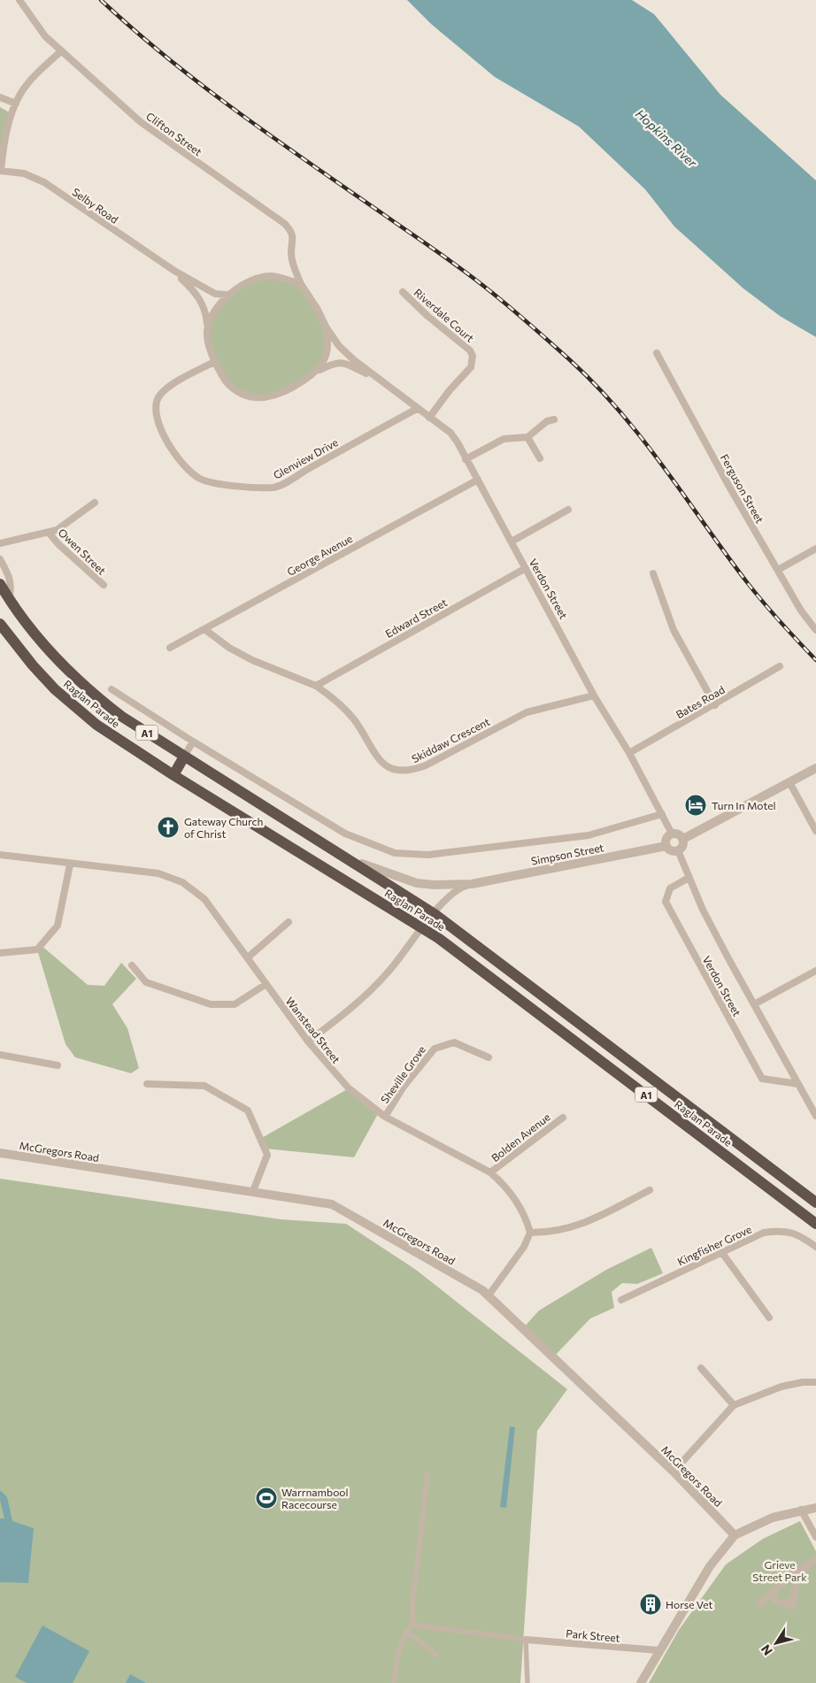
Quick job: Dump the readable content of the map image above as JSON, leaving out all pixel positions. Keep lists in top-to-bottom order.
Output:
{
  "streets": {
    "highway": ["Raglan Parade", "A1"],
    "street": [
      "Clifton Street",
      "Selby Road",
      "Riverdale Court",
      "Glenview Drive",
      "Ferguson Street",
      "Owen Street",
      "George Avenue",
      "Verdon Street",
      "Edward Street",
      "Bates Road",
      "Skiddaw Crescent",
      "Simpson Street",
      "Wanstead Street",
      "Sheville Grove",
      "Bolden Avenue",
      "McGregors Road",
      "Kingfisher Grove",
      "Park Street"
    ]
  },
  "crossings": [
    ["Clifton Street", "Selby Road"],
    ["Clifton Street", "Glenview Drive"],
    ["Clifton Street", "Verdon Street"],
    ["Selby Road", "Glenview Drive"],
    ["Selby Road", "Verdon Street"],
    ["Riverdale Court", "Verdon Street"],
    ["Glenview Drive", "Verdon Street"],
    ["George Avenue", "Verdon Street"],
    ["George Avenue", "Skiddaw Crescent"],
    ["Verdon Street", "Edward Street"],
    ["Verdon Street", "Bates Road"],
    ["Verdon Street", "Skiddaw Crescent"],
    ["Verdon Street", "Simpson Street"],
    ["Edward Street", "Skiddaw Crescent"],
    ["Raglan Parade", "Simpson Street"],
    ["Simpson Street", "Wanstead Street"],
    ["Wanstead Street", "Sheville Grove"],
    ["Wanstead Street", "Bolden Avenue"]
  ],
  "water": ["Hopkins River"],
  "parks": ["Grieve Street Park"],
  "places": {
    "hotel": ["Turn In Motel"],
    "church": ["Gateway Church of Christ"],
    "sports": ["Warrnambool Racecourse"],
    "building": ["Horse Vet"]
  },
  "north": "bottom left"
}
